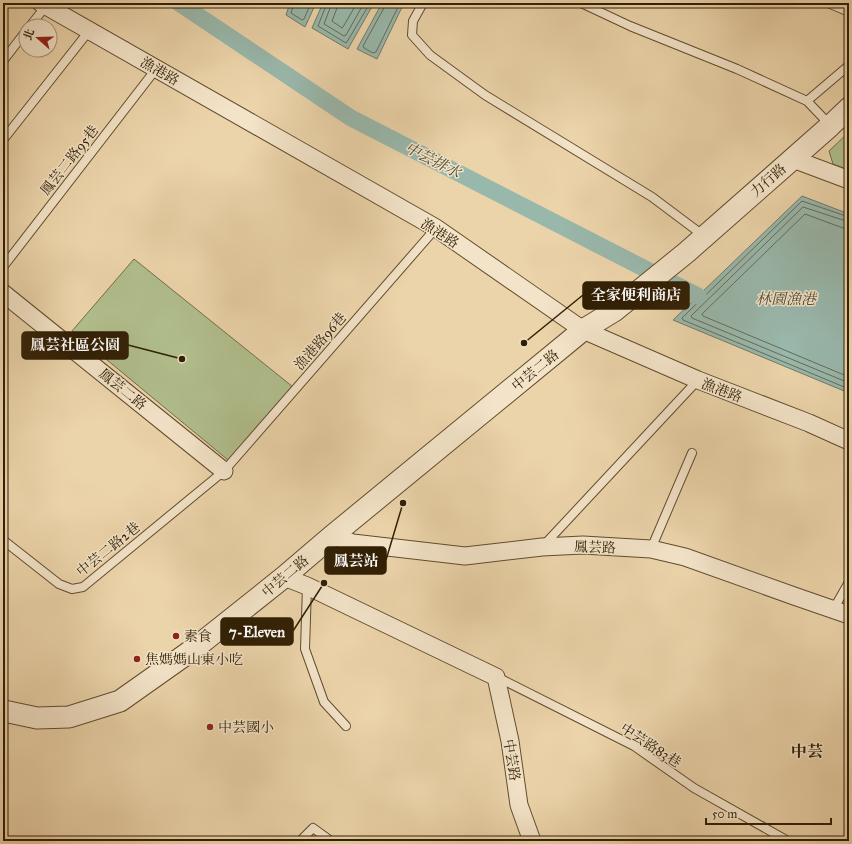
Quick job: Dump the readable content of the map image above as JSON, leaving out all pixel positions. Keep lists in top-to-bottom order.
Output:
{
  "streets": {
    "street": [
      "漁港路",
      "力行路",
      "中芸二路",
      "鳳芸二路",
      "鳳芸路",
      "中芸路"
    ],
    "lane": [
      "鳳芸二路95巷",
      "漁港路96巷",
      "中芸二路2巷",
      "中芸路83巷"
    ]
  },
  "crossings": [
    ["漁港路", "鳳芸二路95巷"],
    ["漁港路", "漁港路96巷"],
    ["漁港路", "中芸二路"],
    ["力行路", "中芸二路"],
    ["漁港路96巷", "鳳芸二路"],
    ["漁港路96巷", "中芸二路2巷"],
    ["中芸二路", "鳳芸路"],
    ["鳳芸二路", "中芸二路2巷"],
    ["中芸路83巷", "中芸路"]
  ],
  "districts": ["中芸"],
  "water": ["中芸排水", "林園漁港"],
  "places": [
    "全家便利商店",
    "鳳芸社區公園",
    "鳳芸站",
    "7-Eleven",
    "素食",
    "焦媽媽山東小吃",
    "中芸國小"
  ],
  "scale_bar": "50 m",
  "north": "left"
}
